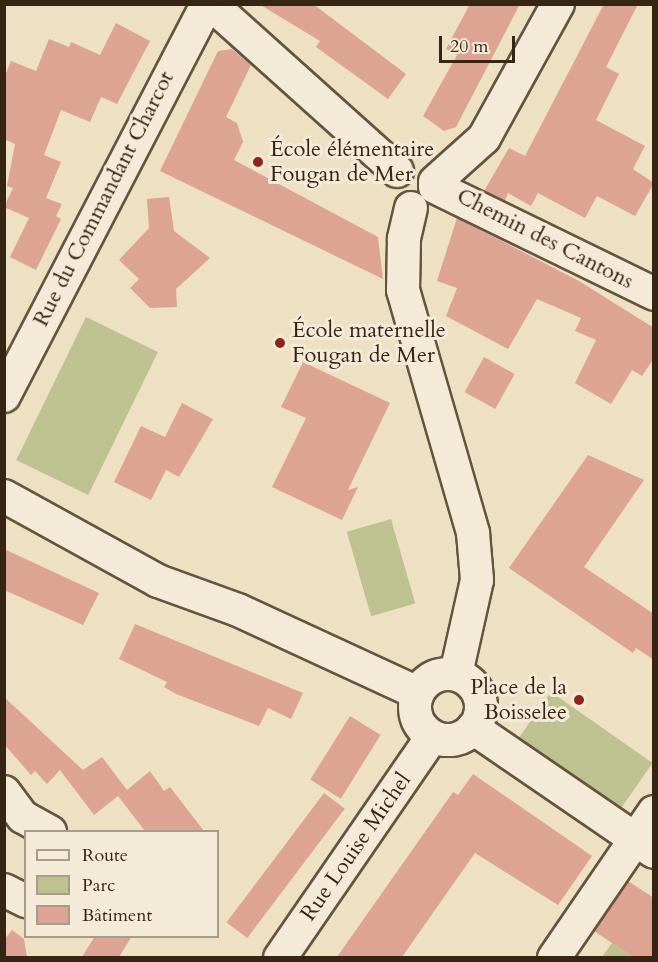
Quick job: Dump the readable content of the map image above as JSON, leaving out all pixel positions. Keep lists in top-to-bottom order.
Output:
{
  "streets": {
    "street": ["Rue du Commandant Charcot", "Chemin des Cantons", "Rue Louise Michel"]
  },
  "places": ["École élémentaire Fougan de Mer", "École maternelle Fougan de Mer", "Place de la Boisselee"],
  "legend": ["Route", "Parc", "Bâtiment"],
  "scale_bar": "20 m"
}
